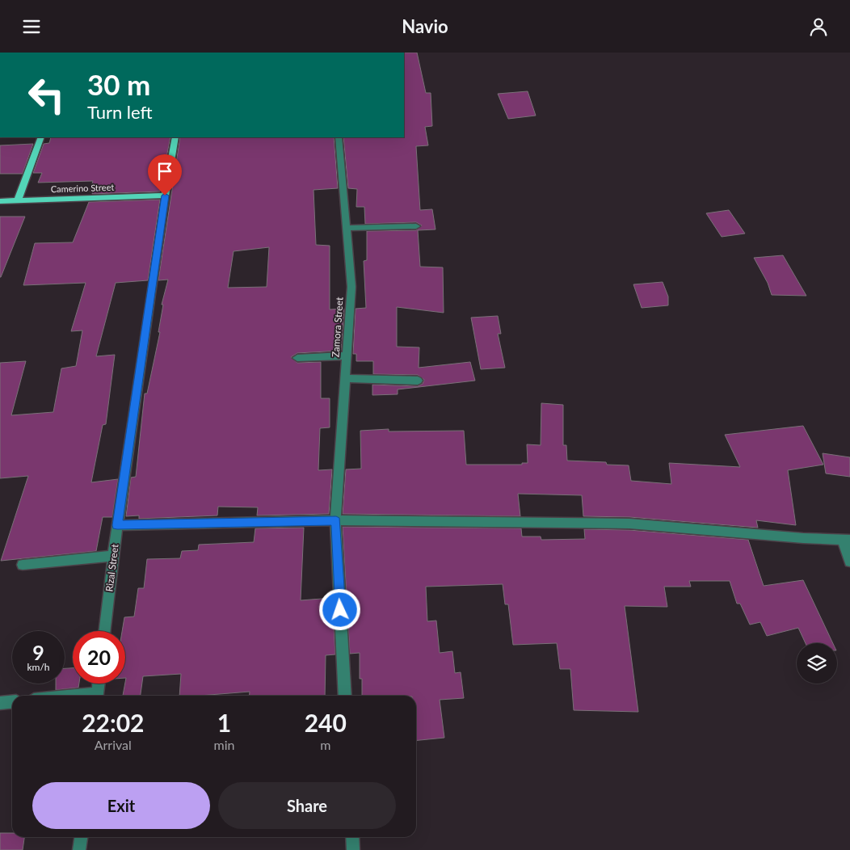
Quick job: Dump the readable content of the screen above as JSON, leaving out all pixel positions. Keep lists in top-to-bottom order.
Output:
{
  "streets": {
    "main road": ["Camerino Street", "Rizal Street"],
    "street": ["Zamora Street"]
  },
  "crossings": [
    ["Camerino Street", "Rizal Street"]
  ],
  "page": {
    "header": "Navio",
    "turn": ["30 m", "Turn left"],
    "speed": "9 km/h",
    "limit": "20",
    "eta": [
      "22:02",
      "Arrival",
      "1",
      "min",
      "240",
      "m"
    ],
    "buttons": ["Exit", "Share"]
  }
}
